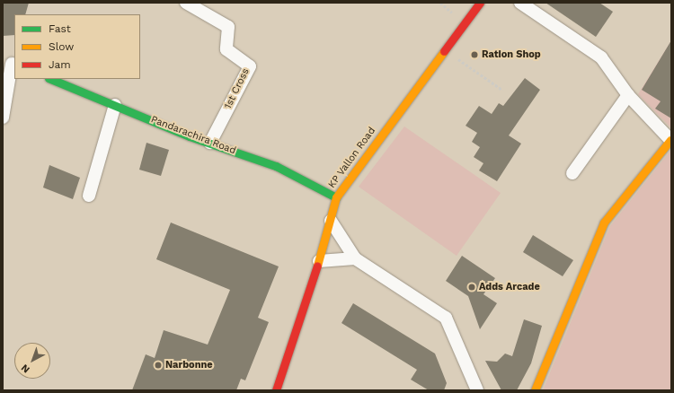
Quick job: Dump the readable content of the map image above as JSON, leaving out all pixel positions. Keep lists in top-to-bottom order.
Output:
{
  "streets": {
    "street": ["1st Cross", "Pandarachira Road", "KP Vallon Road"]
  },
  "crossings": [
    ["1st Cross", "Pandarachira Road"],
    ["Pandarachira Road", "KP Vallon Road"]
  ],
  "places": ["Ration Shop", "Adds Arcade", "Narbonne"],
  "legend": ["Fast", "Slow", "Jam"],
  "north": "bottom left"
}
